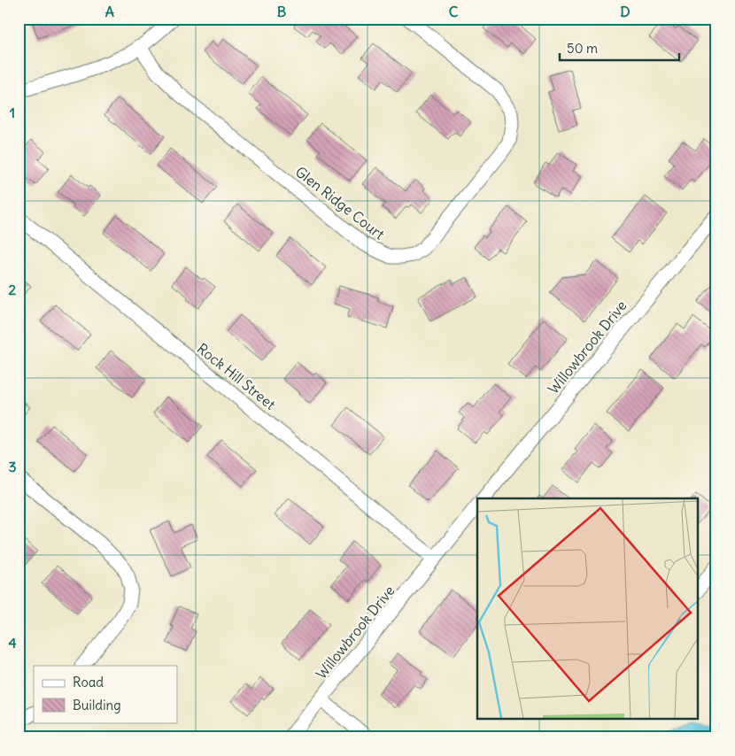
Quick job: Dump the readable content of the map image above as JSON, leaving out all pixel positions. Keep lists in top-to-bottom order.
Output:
{
  "streets": {
    "street": ["Glen Ridge Court", "Willowbrook Drive", "Rock Hill Street"]
  },
  "crossings": [
    ["Willowbrook Drive", "Rock Hill Street"]
  ],
  "legend": ["Road", "Building"],
  "scale_bar": "50 m",
  "grid": {
    "columns": [
      "A",
      "B",
      "C",
      "D"
    ],
    "rows": [
      "1",
      "2",
      "3",
      "4"
    ]
  }
}
